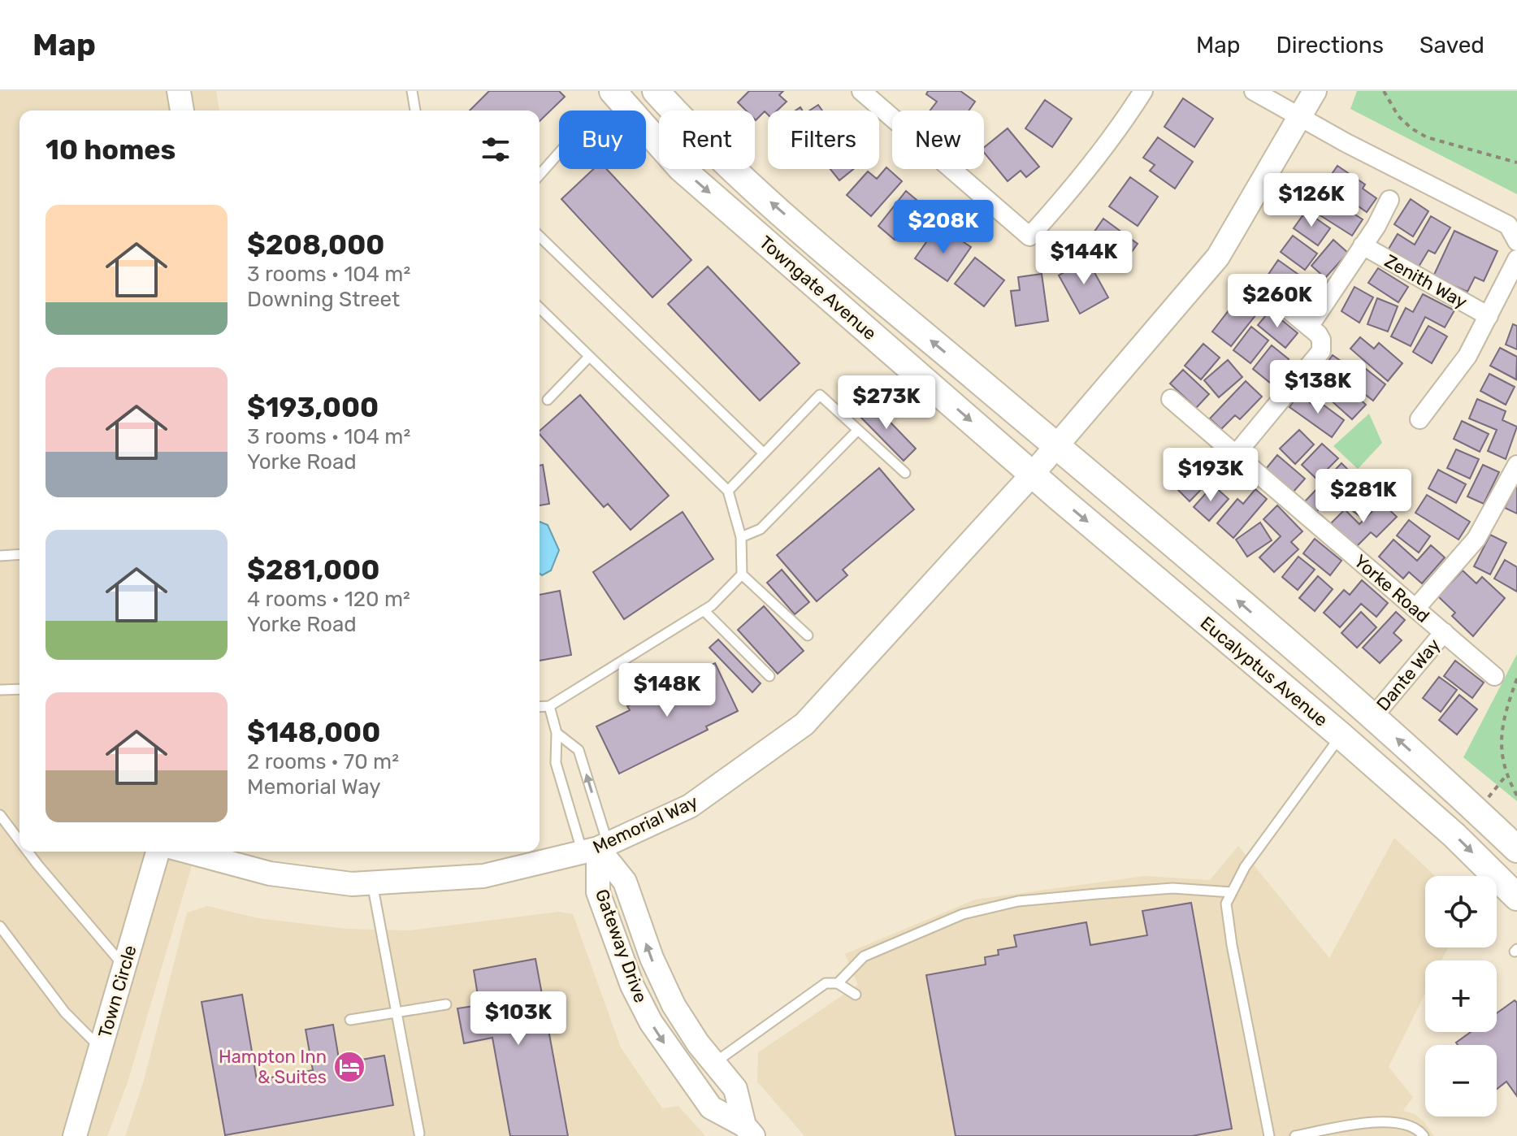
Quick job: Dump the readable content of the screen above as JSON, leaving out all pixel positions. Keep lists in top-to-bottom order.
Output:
{
  "streets": {
    "main road": ["Towngate Avenue", "Eucalyptus Avenue"],
    "street": [
      "Zenith Way",
      "Yorke Road",
      "Dante Way",
      "Memorial Way",
      "Gateway Drive",
      "Town Circle"
    ]
  },
  "crossings": [
    ["Towngate Avenue", "Eucalyptus Avenue"],
    ["Towngate Avenue", "Memorial Way"],
    ["Yorke Road", "Dante Way"],
    ["Eucalyptus Avenue", "Dante Way"],
    ["Eucalyptus Avenue", "Memorial Way"],
    ["Memorial Way", "Gateway Drive"]
  ],
  "places": {
    "hotel": ["Hampton Inn & Suites"]
  },
  "page": {
    "header": "Map",
    "nav": ["Map", "Directions", "Saved"],
    "chip": [
      "Buy",
      "Rent",
      "Filters",
      "New"
    ],
    "heading": "10 homes",
    "price": [
      "$126K",
      "$208K",
      "$144K",
      "$260K",
      "$138K",
      "$273K",
      "$193K",
      "$281K",
      "$148K",
      "$103K"
    ],
    "list": [
      {
        "name": "$208,000",
        "note": "3 rooms · 104 m² · Downing Street"
      },
      {
        "name": "$193,000",
        "note": "3 rooms · 104 m² · Yorke Road"
      },
      {
        "name": "$281,000",
        "note": "4 rooms · 120 m² · Yorke Road"
      },
      {
        "name": "$148,000",
        "note": "2 rooms · 70 m² · Memorial Way"
      }
    ],
    "map_buttons": ["+", "−"]
  }
}
